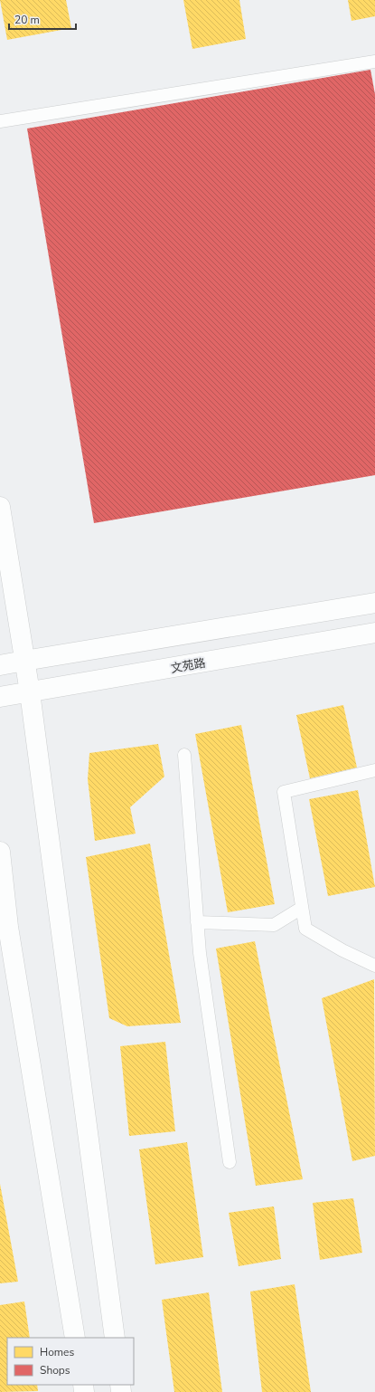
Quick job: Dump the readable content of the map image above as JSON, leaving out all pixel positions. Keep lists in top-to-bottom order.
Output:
{
  "streets": {
    "main road": ["文苑路"]
  },
  "legend": ["Homes", "Shops"],
  "scale_bar": "20 m"
}
